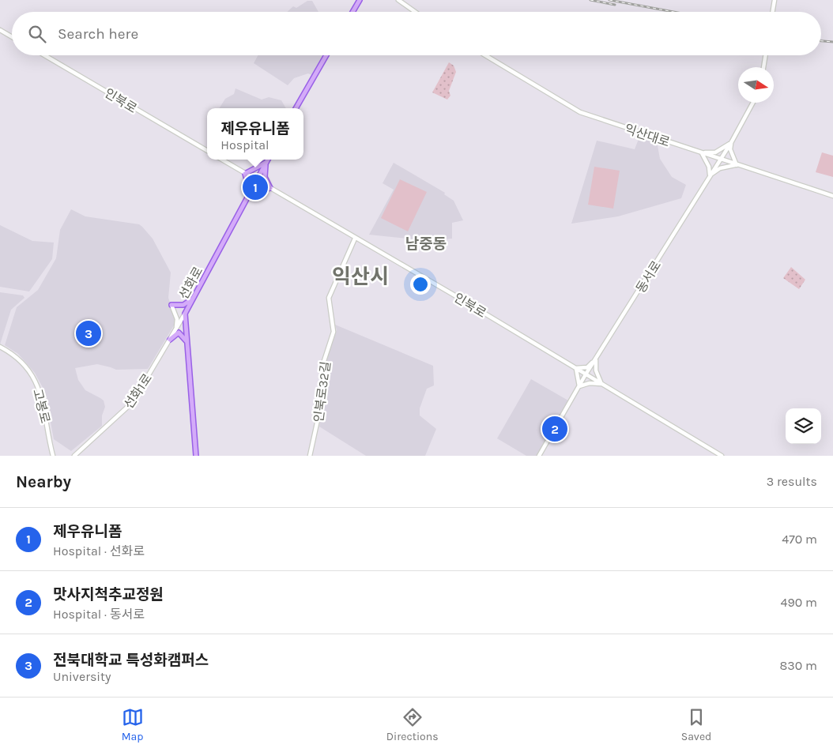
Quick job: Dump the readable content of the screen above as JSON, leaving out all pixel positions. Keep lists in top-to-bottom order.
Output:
{
  "streets": {
    "main road": ["선화로"],
    "street": [
      "인북로",
      "익산대로",
      "동서로",
      "선화1로",
      "인북로32길",
      "고봉로"
    ]
  },
  "crossings": [
    ["인북로", "동서로"],
    ["인북로", "선화로"],
    ["인북로", "인북로32길"],
    ["익산대로", "동서로"],
    ["선화로", "선화1로"]
  ],
  "districts": ["남중동", "익산시"],
  "north": "right",
  "page": {
    "search": "Search here",
    "popup": ["제우유니폼", "Hospital"],
    "pins": ["1", "3", "2"],
    "heading": ["Nearby", "3 results"],
    "list": [
      {
        "mark": "1",
        "name": "제우유니폼",
        "note": "Hospital · 선화로",
        "value": "470 m"
      },
      {
        "mark": "2",
        "name": "맛사지척추교정원",
        "note": "Hospital · 동서로",
        "value": "490 m"
      },
      {
        "mark": "3",
        "name": "전북대학교 특성화캠퍼스",
        "note": "University",
        "value": "830 m"
      }
    ],
    "nav": ["Map", "Directions", "Saved"]
  }
}
